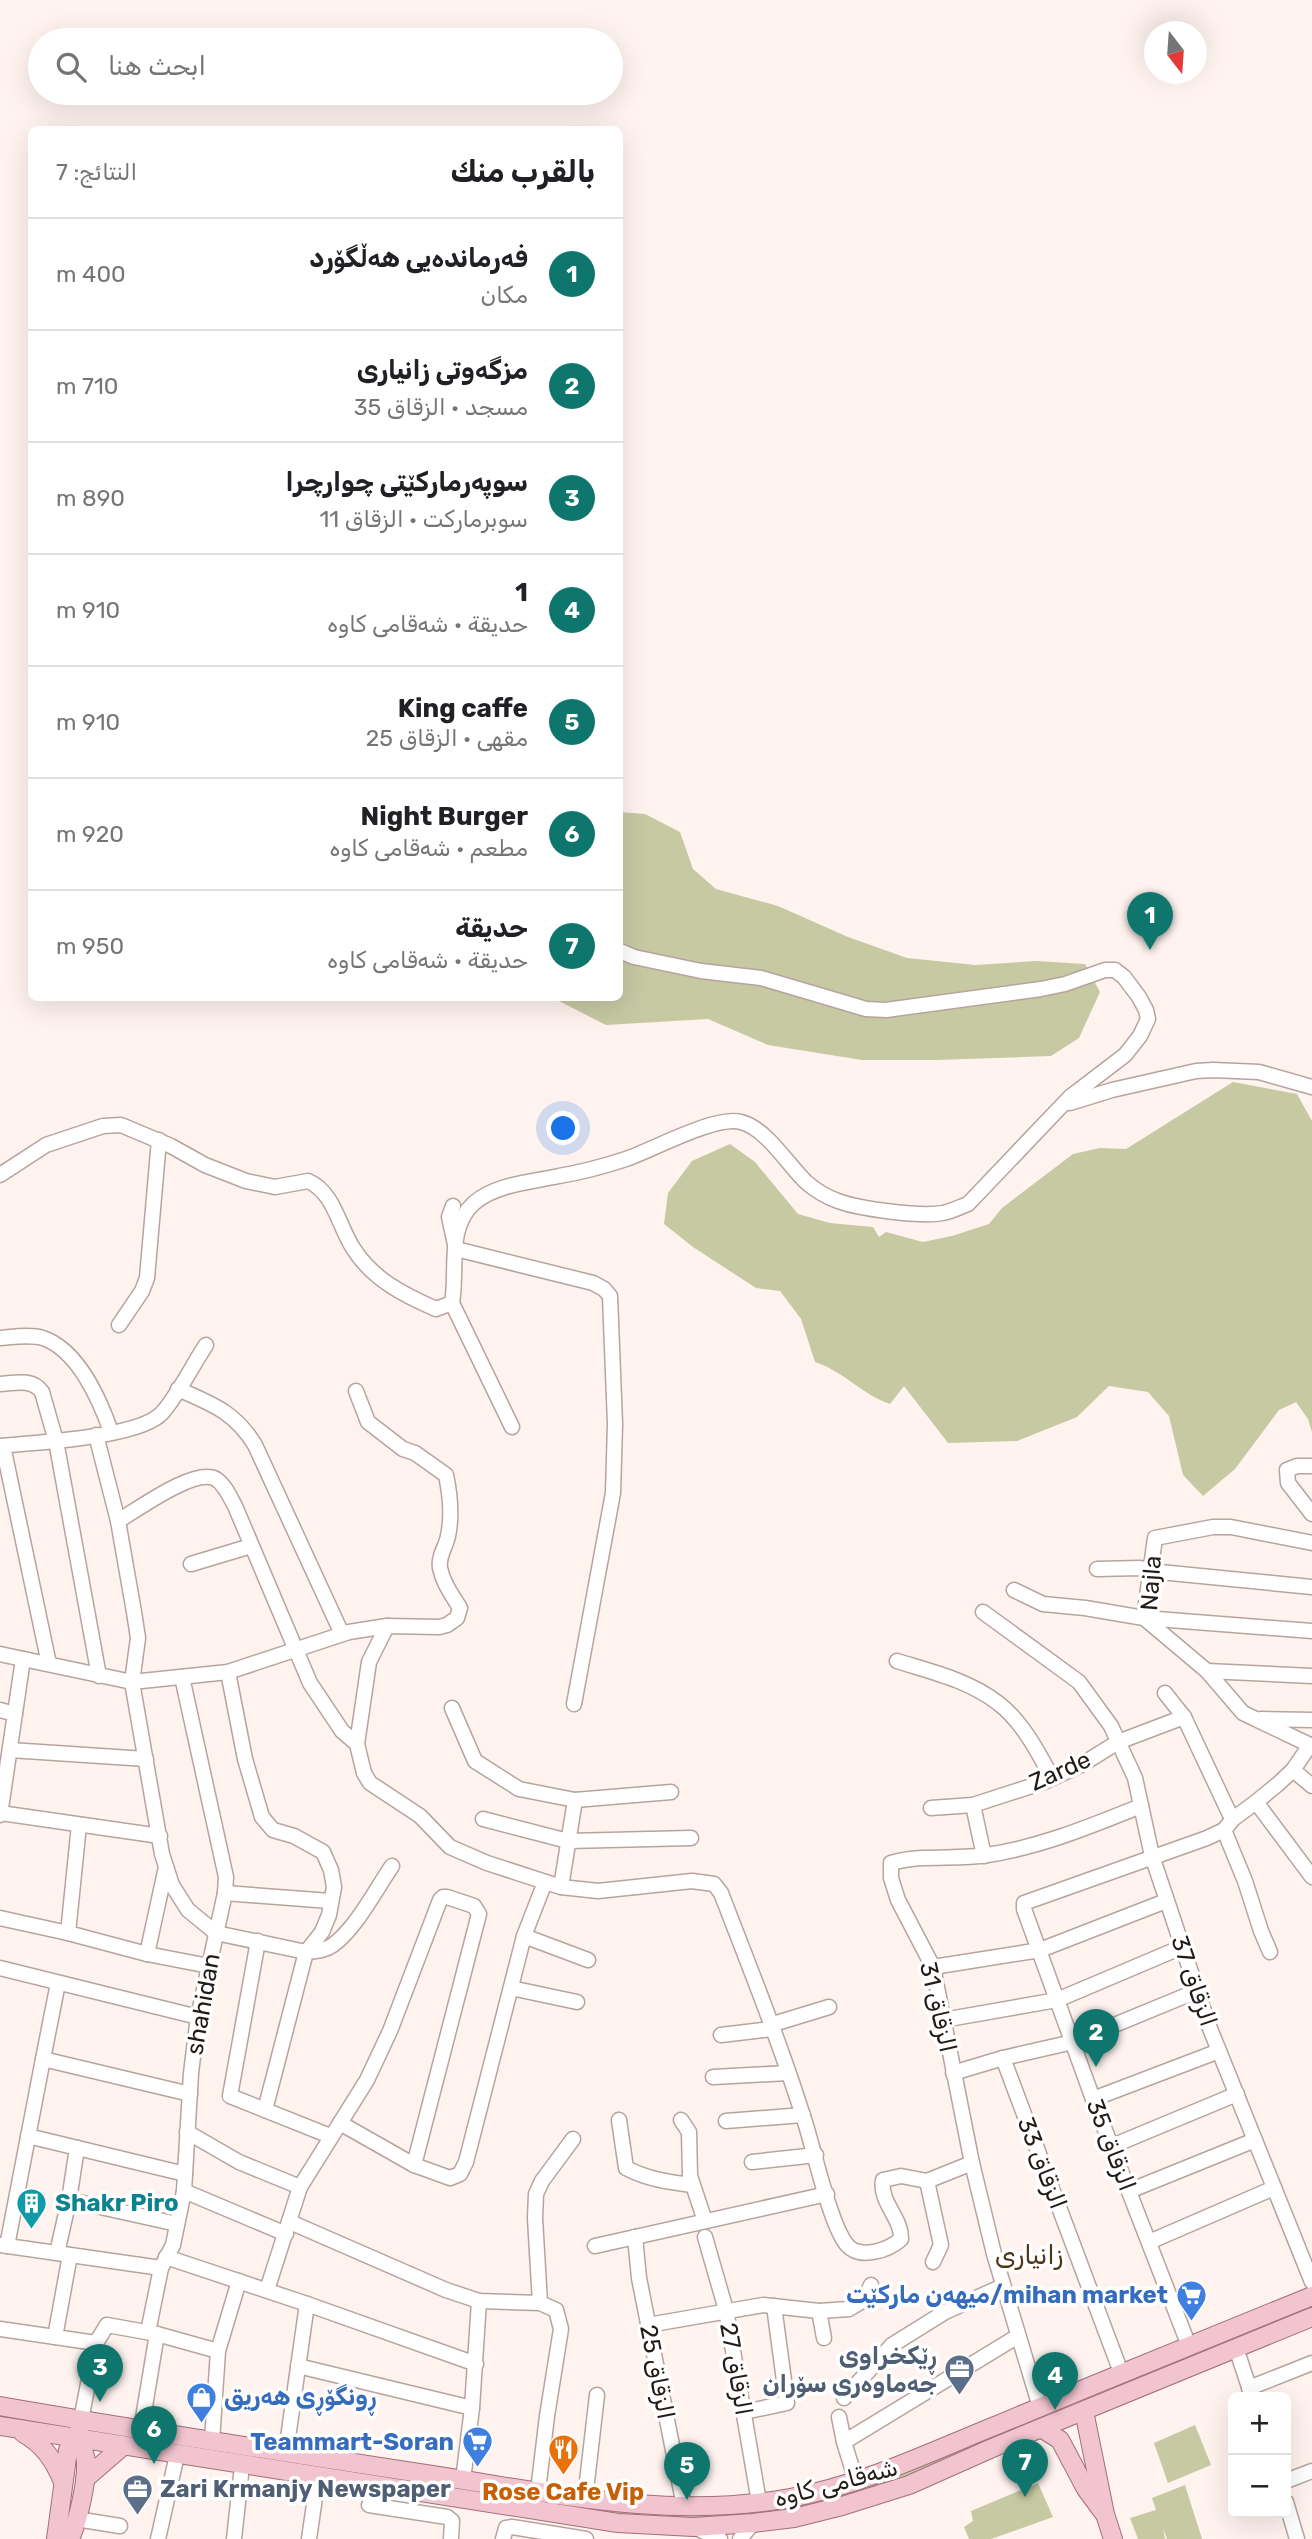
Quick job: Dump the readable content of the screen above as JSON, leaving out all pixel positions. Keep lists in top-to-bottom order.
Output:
{
  "streets": {
    "main road": ["شەقامی کاوە"],
    "street": [
      "Najla",
      "Zarde",
      "الزقاق 37",
      "shahidan",
      "الزقاق 31",
      "الزقاق 35",
      "الزقاق 33",
      "الزقاق 27",
      "الزقاق 25"
    ]
  },
  "crossings": [
    ["Zarde", "الزقاق 37"],
    ["الزقاق 37", "الزقاق 31"],
    ["الزقاق 37", "الزقاق 35"],
    ["shahidan", "شەقامی کاوە"],
    ["الزقاق 31", "شەقامی کاوە"],
    ["الزقاق 35", "شەقامی کاوە"],
    ["الزقاق 33", "شەقامی کاوە"],
    ["الزقاق 27", "شەقامی کاوە"],
    ["الزقاق 25", "شەقامی کاوە"]
  ],
  "districts": ["زانیاری"],
  "places": {
    "building": ["Shakr Piro"],
    "supermarket": ["میهەن مارکێت/mihan market", "Teammart-Soran"],
    "office": ["ڕێکخراوی جەماوەری سۆران", "Zari Krmanjy Newspaper"],
    "shop": ["ڕونگۆڕی هەریق"],
    "restaurant": ["Rose Cafe Vip"]
  },
  "north": "bottom",
  "page": {
    "search": "ابحث هنا",
    "heading": ["بالقرب منك", "النتائج: 7"],
    "list": [
      {
        "mark": "1",
        "name": "فەرماندەیی هەڵگۆرد",
        "note": "مكان",
        "value": "400 m"
      },
      {
        "mark": "2",
        "name": "مزگەوتی زانیاری",
        "note": "مسجد · الزقاق 35",
        "value": "710 m"
      },
      {
        "mark": "3",
        "name": "سوپەرمارکێتی چوارچرا",
        "note": "سوبرماركت · الزقاق 11",
        "value": "890 m"
      },
      {
        "mark": "4",
        "name": "1",
        "note": "حديقة · شەقامی کاوە",
        "value": "910 m"
      },
      {
        "mark": "5",
        "name": "King caffe",
        "note": "مقهى · الزقاق 25",
        "value": "910 m"
      },
      {
        "mark": "6",
        "name": "Night Burger",
        "note": "مطعم · شەقامی کاوە",
        "value": "920 m"
      },
      {
        "mark": "7",
        "name": "حديقة",
        "note": "حديقة · شەقامی کاوە",
        "value": "950 m"
      }
    ],
    "pins": [
      "1",
      "2",
      "3",
      "4",
      "6",
      "7",
      "5"
    ],
    "map_buttons": ["+", "−"]
  }
}
